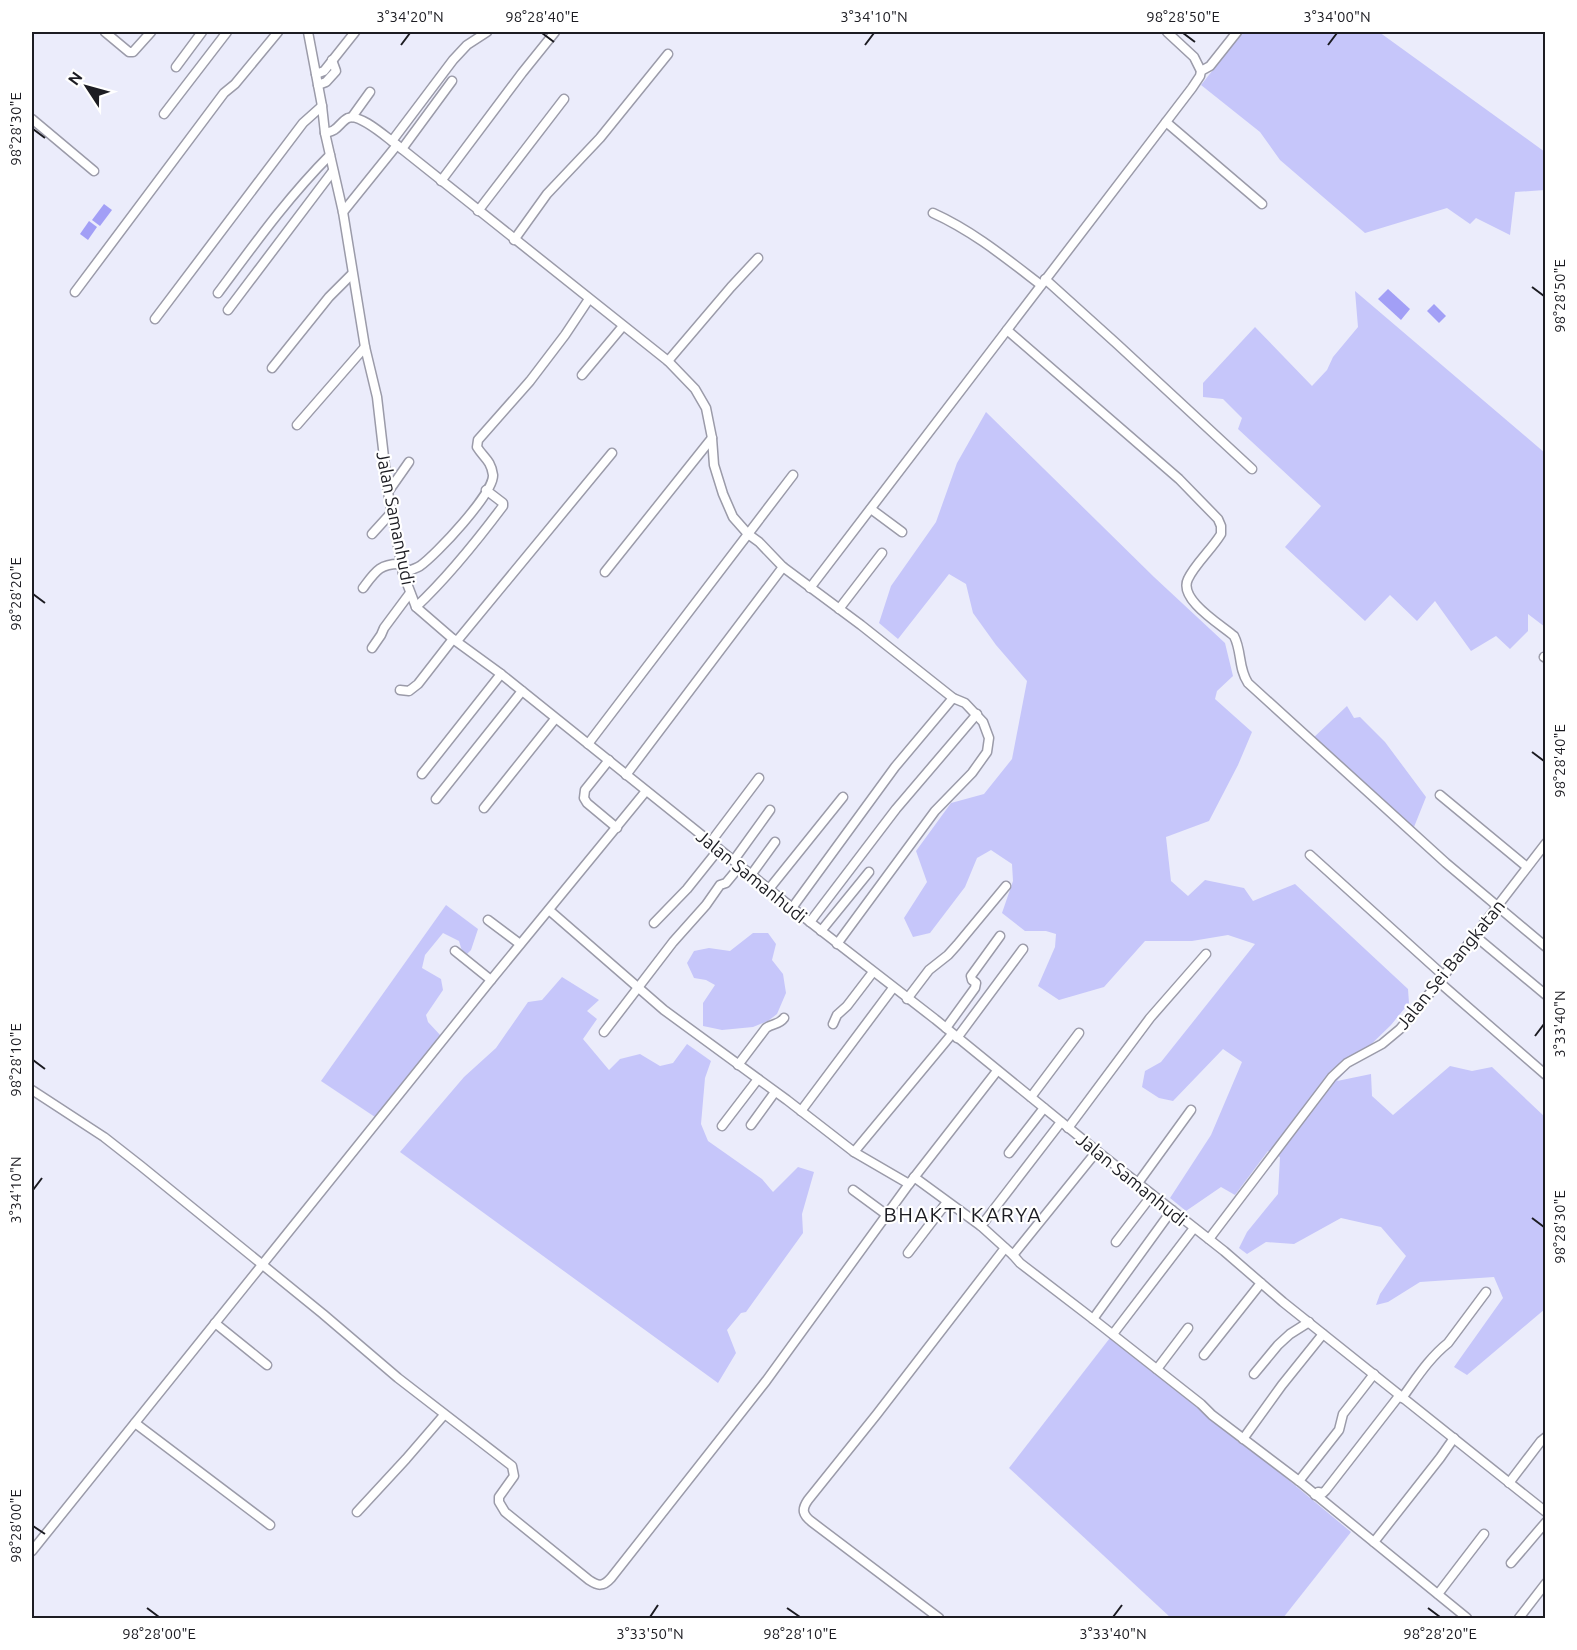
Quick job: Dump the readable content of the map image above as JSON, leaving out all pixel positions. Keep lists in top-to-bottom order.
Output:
{
  "streets": {
    "street": ["Jalan Samanhudi", "Jalan Sei Bangkatan"]
  },
  "crossings": [
    ["Jalan Samanhudi", "Jalan Sei Bangkatan"]
  ],
  "districts": ["BHAKTI KARYA"],
  "north": "top left",
  "coordinates": [
    "3°34'20\"N",
    "98°28'40\"E",
    "3°34'10\"N",
    "98°28'50\"E",
    "3°34'00\"N",
    "98°28'30\"E",
    "98°28'20\"E",
    "3°33'40\"N",
    "98°28'10\"E",
    "98°28'00\"E",
    "3°33'50\"N"
  ]
}
